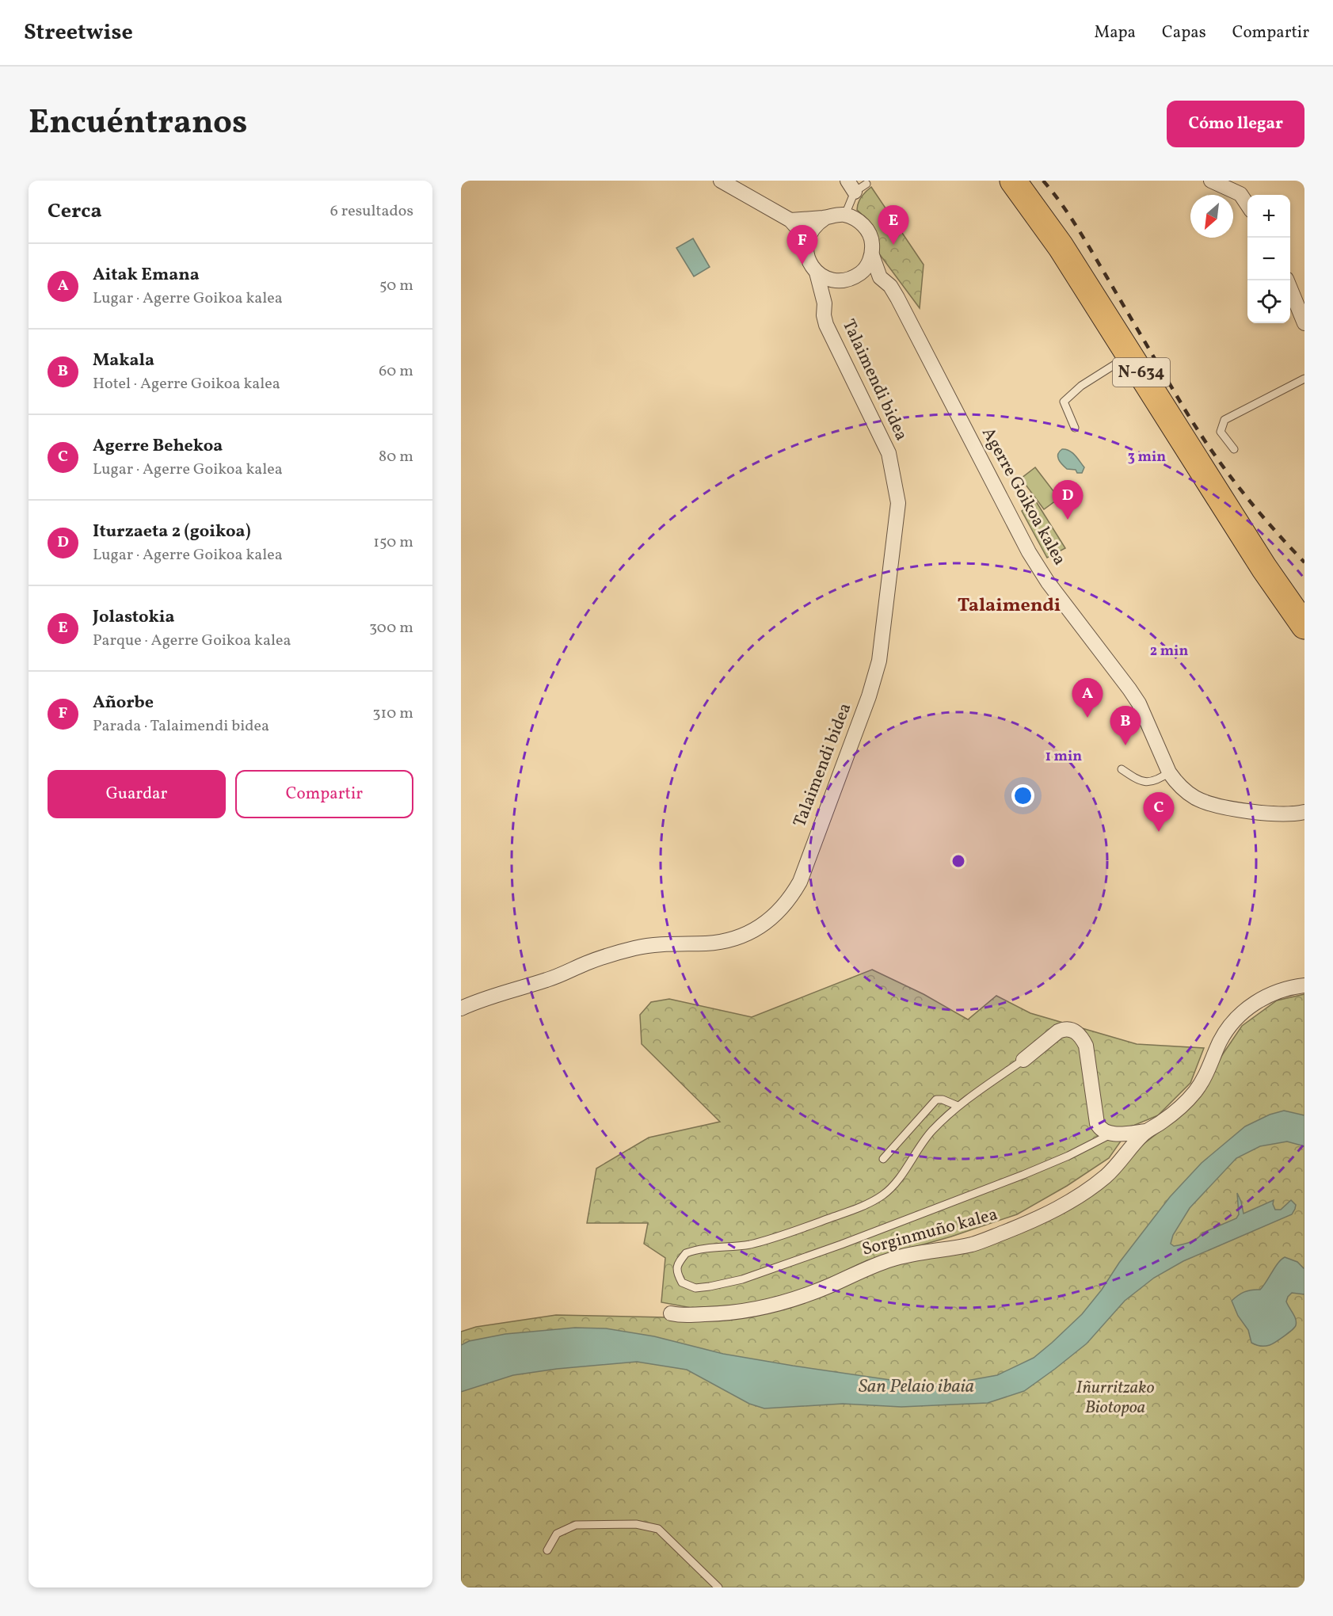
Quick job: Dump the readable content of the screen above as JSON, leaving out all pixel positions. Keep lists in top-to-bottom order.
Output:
{
  "streets": {
    "highway": ["N-634"],
    "street": ["Talaimendi bidea", "Agerre Goikoa kalea", "Sorginmuño kalea"]
  },
  "crossings": [
    ["Talaimendi bidea", "Agerre Goikoa kalea"]
  ],
  "districts": ["Talaimendi"],
  "water": ["San Pelaio ibaia"],
  "parks": ["Iñurritzako Biotopoa"],
  "north": "bottom left",
  "page": {
    "header": "Streetwise",
    "nav": ["Mapa", "Capas", "Compartir"],
    "title": "Encuéntranos",
    "buttons": [
      "Cómo llegar",
      ["Guardar", "Compartir"]
    ],
    "heading": ["Cerca", "6 resultados"],
    "map_buttons": ["+", "−"],
    "pins": [
      "E",
      "F",
      "D",
      "A",
      "B",
      "C"
    ],
    "list": [
      {
        "mark": "A",
        "name": "Aitak Emana",
        "note": "Lugar · Agerre Goikoa kalea",
        "value": "50 m"
      },
      {
        "mark": "B",
        "name": "Makala",
        "note": "Hotel · Agerre Goikoa kalea",
        "value": "60 m"
      },
      {
        "mark": "C",
        "name": "Agerre Behekoa",
        "note": "Lugar · Agerre Goikoa kalea",
        "value": "80 m"
      },
      {
        "mark": "D",
        "name": "Iturzaeta 2 (goikoa)",
        "note": "Lugar · Agerre Goikoa kalea",
        "value": "150 m"
      },
      {
        "mark": "E",
        "name": "Jolastokia",
        "note": "Parque · Agerre Goikoa kalea",
        "value": "300 m"
      },
      {
        "mark": "F",
        "name": "Añorbe",
        "note": "Parada · Talaimendi bidea",
        "value": "310 m"
      }
    ]
  },
  "rings": ["3 min", "2 min", "1 min"]
}
